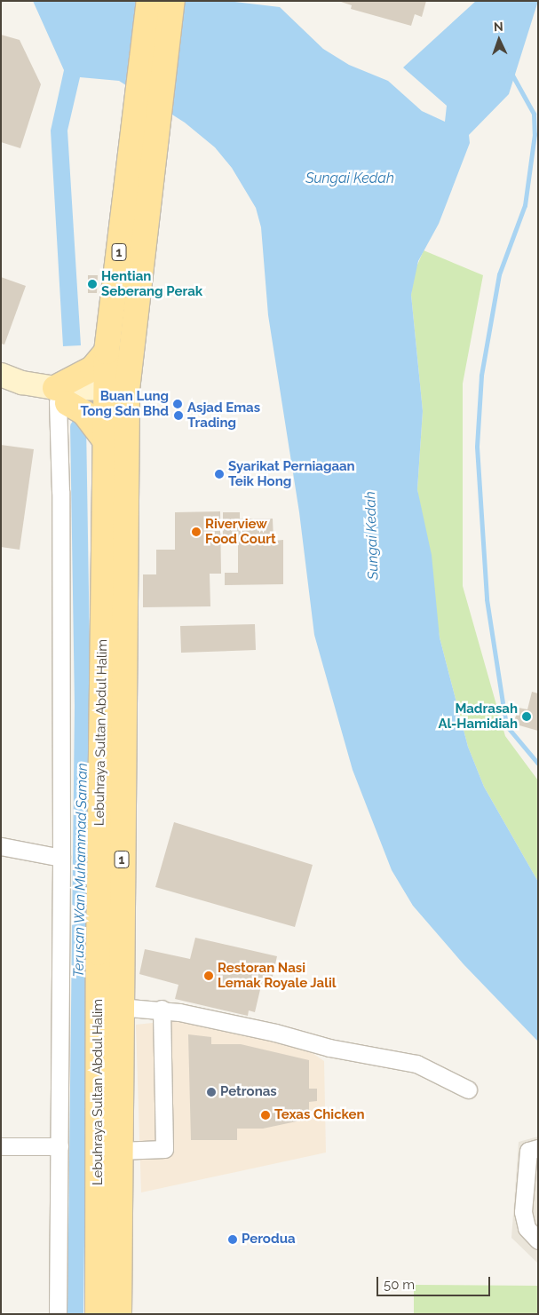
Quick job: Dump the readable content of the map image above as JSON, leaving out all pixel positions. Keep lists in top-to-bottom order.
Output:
{
  "streets": {
    "main road": ["1", "Lebuhraya Sultan Abdul Halim"]
  },
  "water": ["Sungai Kedah", "Terusan Wan Muhammad Saman"],
  "places": [
    "Hentian Seberang Perak",
    "Buan Lung Tong Sdn Bhd",
    "Asjad Emas Trading",
    "Syarikat Perniagaan Teik Hong",
    "Riverview Food Court",
    "Madrasah Al-Hamidiah",
    "Restoran Nasi Lemak Royale Jalil",
    "Petronas",
    "Texas Chicken",
    "Perodua"
  ],
  "scale_bar": "50 m",
  "north": "top"
}
